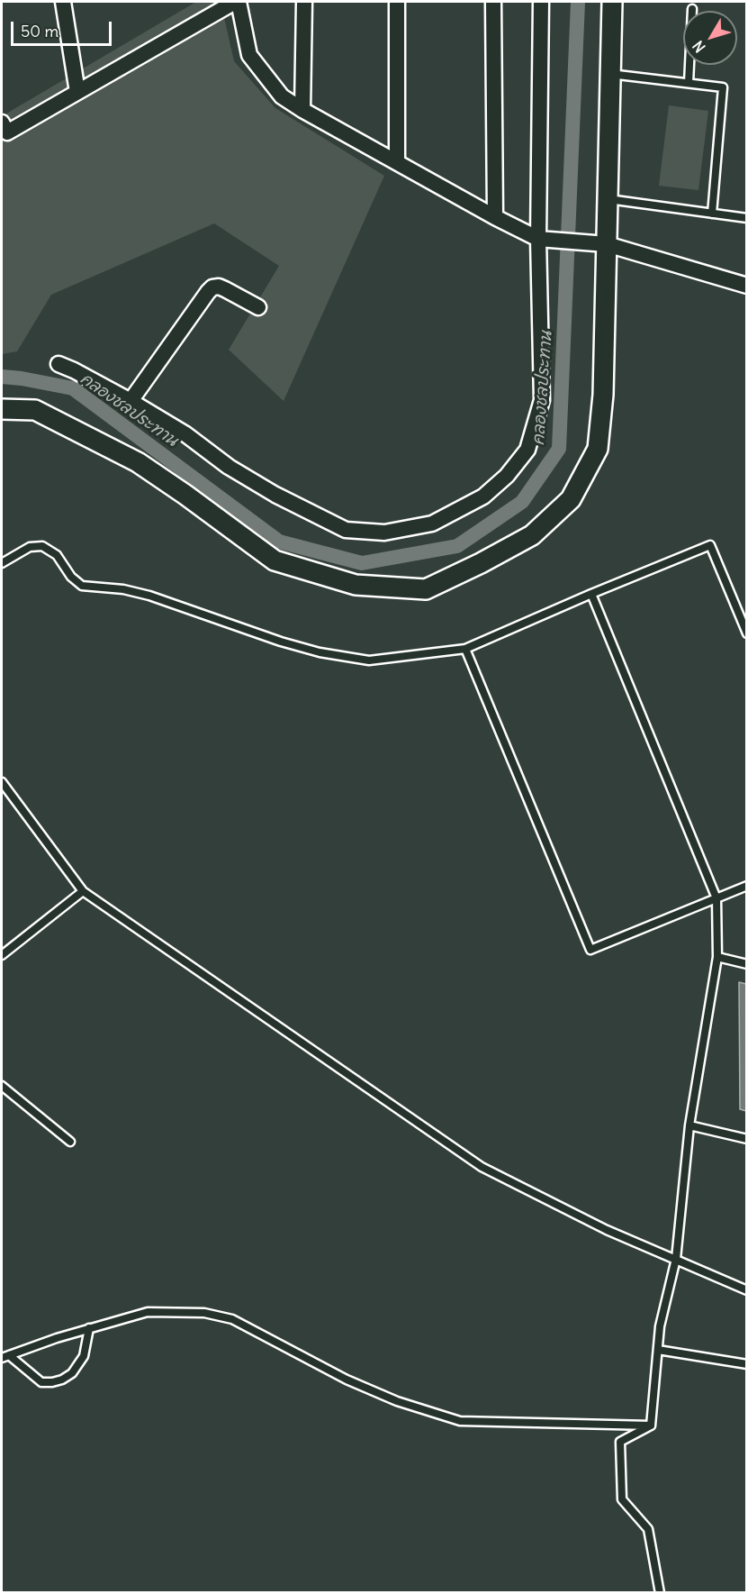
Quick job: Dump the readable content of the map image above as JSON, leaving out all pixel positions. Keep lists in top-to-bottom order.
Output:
{
  "water": ["คลองชลประทาน"],
  "scale_bar": "50 m",
  "north": "bottom left"
}
